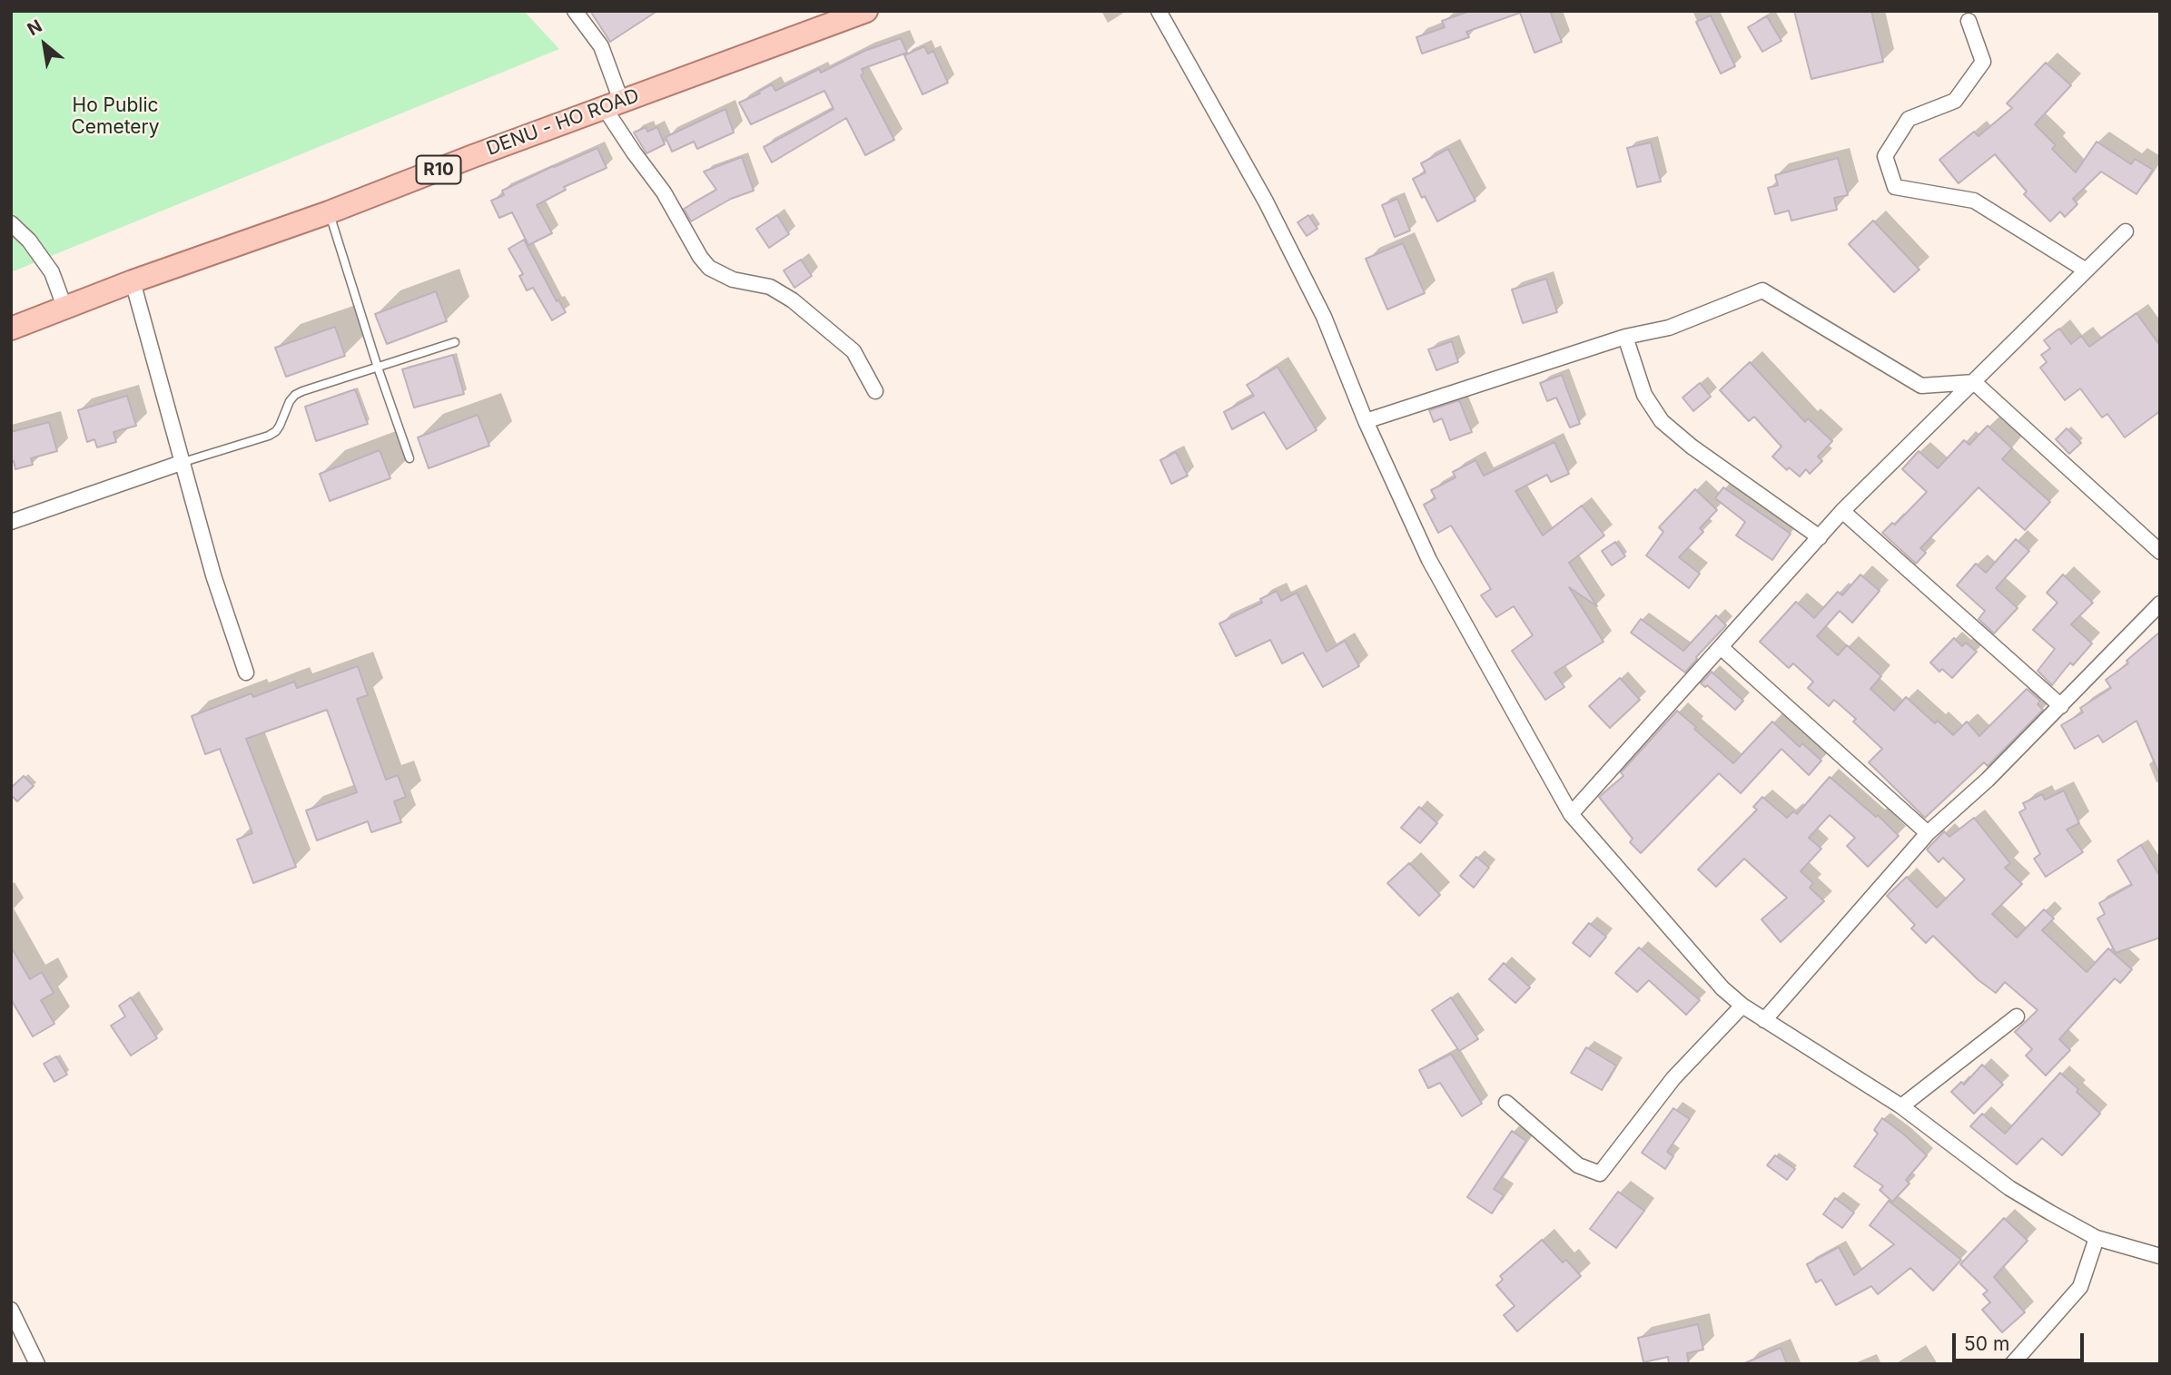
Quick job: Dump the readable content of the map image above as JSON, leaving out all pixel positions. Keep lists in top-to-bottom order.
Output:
{
  "streets": {
    "main road": ["DENU - HO ROAD", "R10"]
  },
  "parks": ["Ho Public Cemetery"],
  "scale_bar": "50 m",
  "north": "top left"
}
